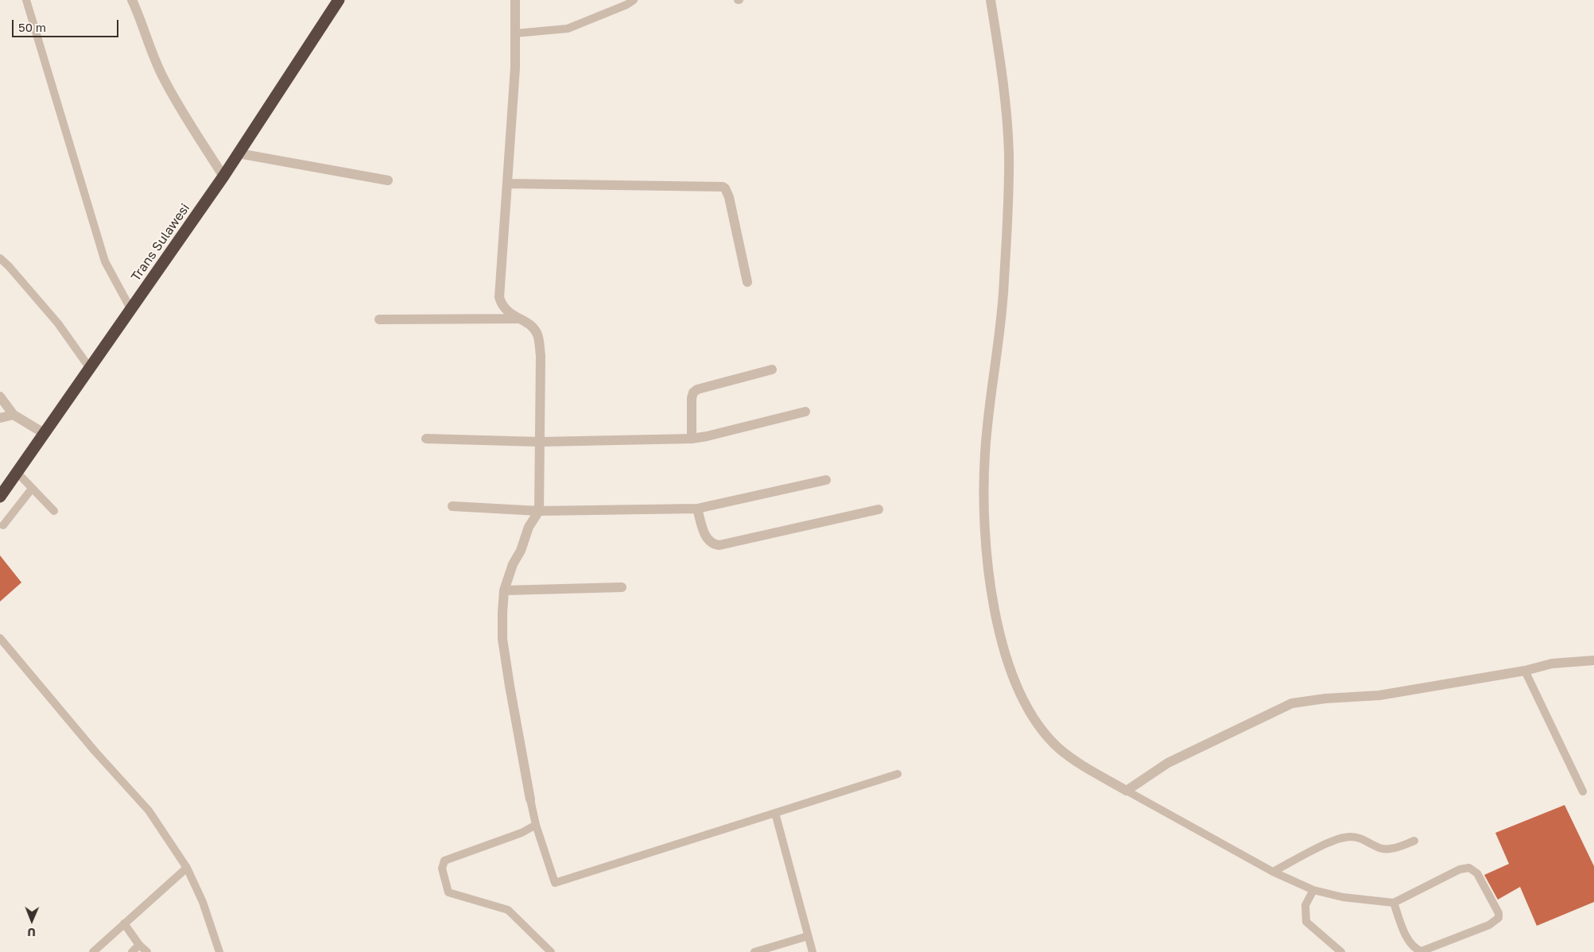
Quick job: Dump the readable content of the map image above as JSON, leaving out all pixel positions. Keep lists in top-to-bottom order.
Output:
{
  "streets": {
    "highway": ["Trans Sulawesi"]
  },
  "scale_bar": "50 m",
  "north": "bottom"
}
